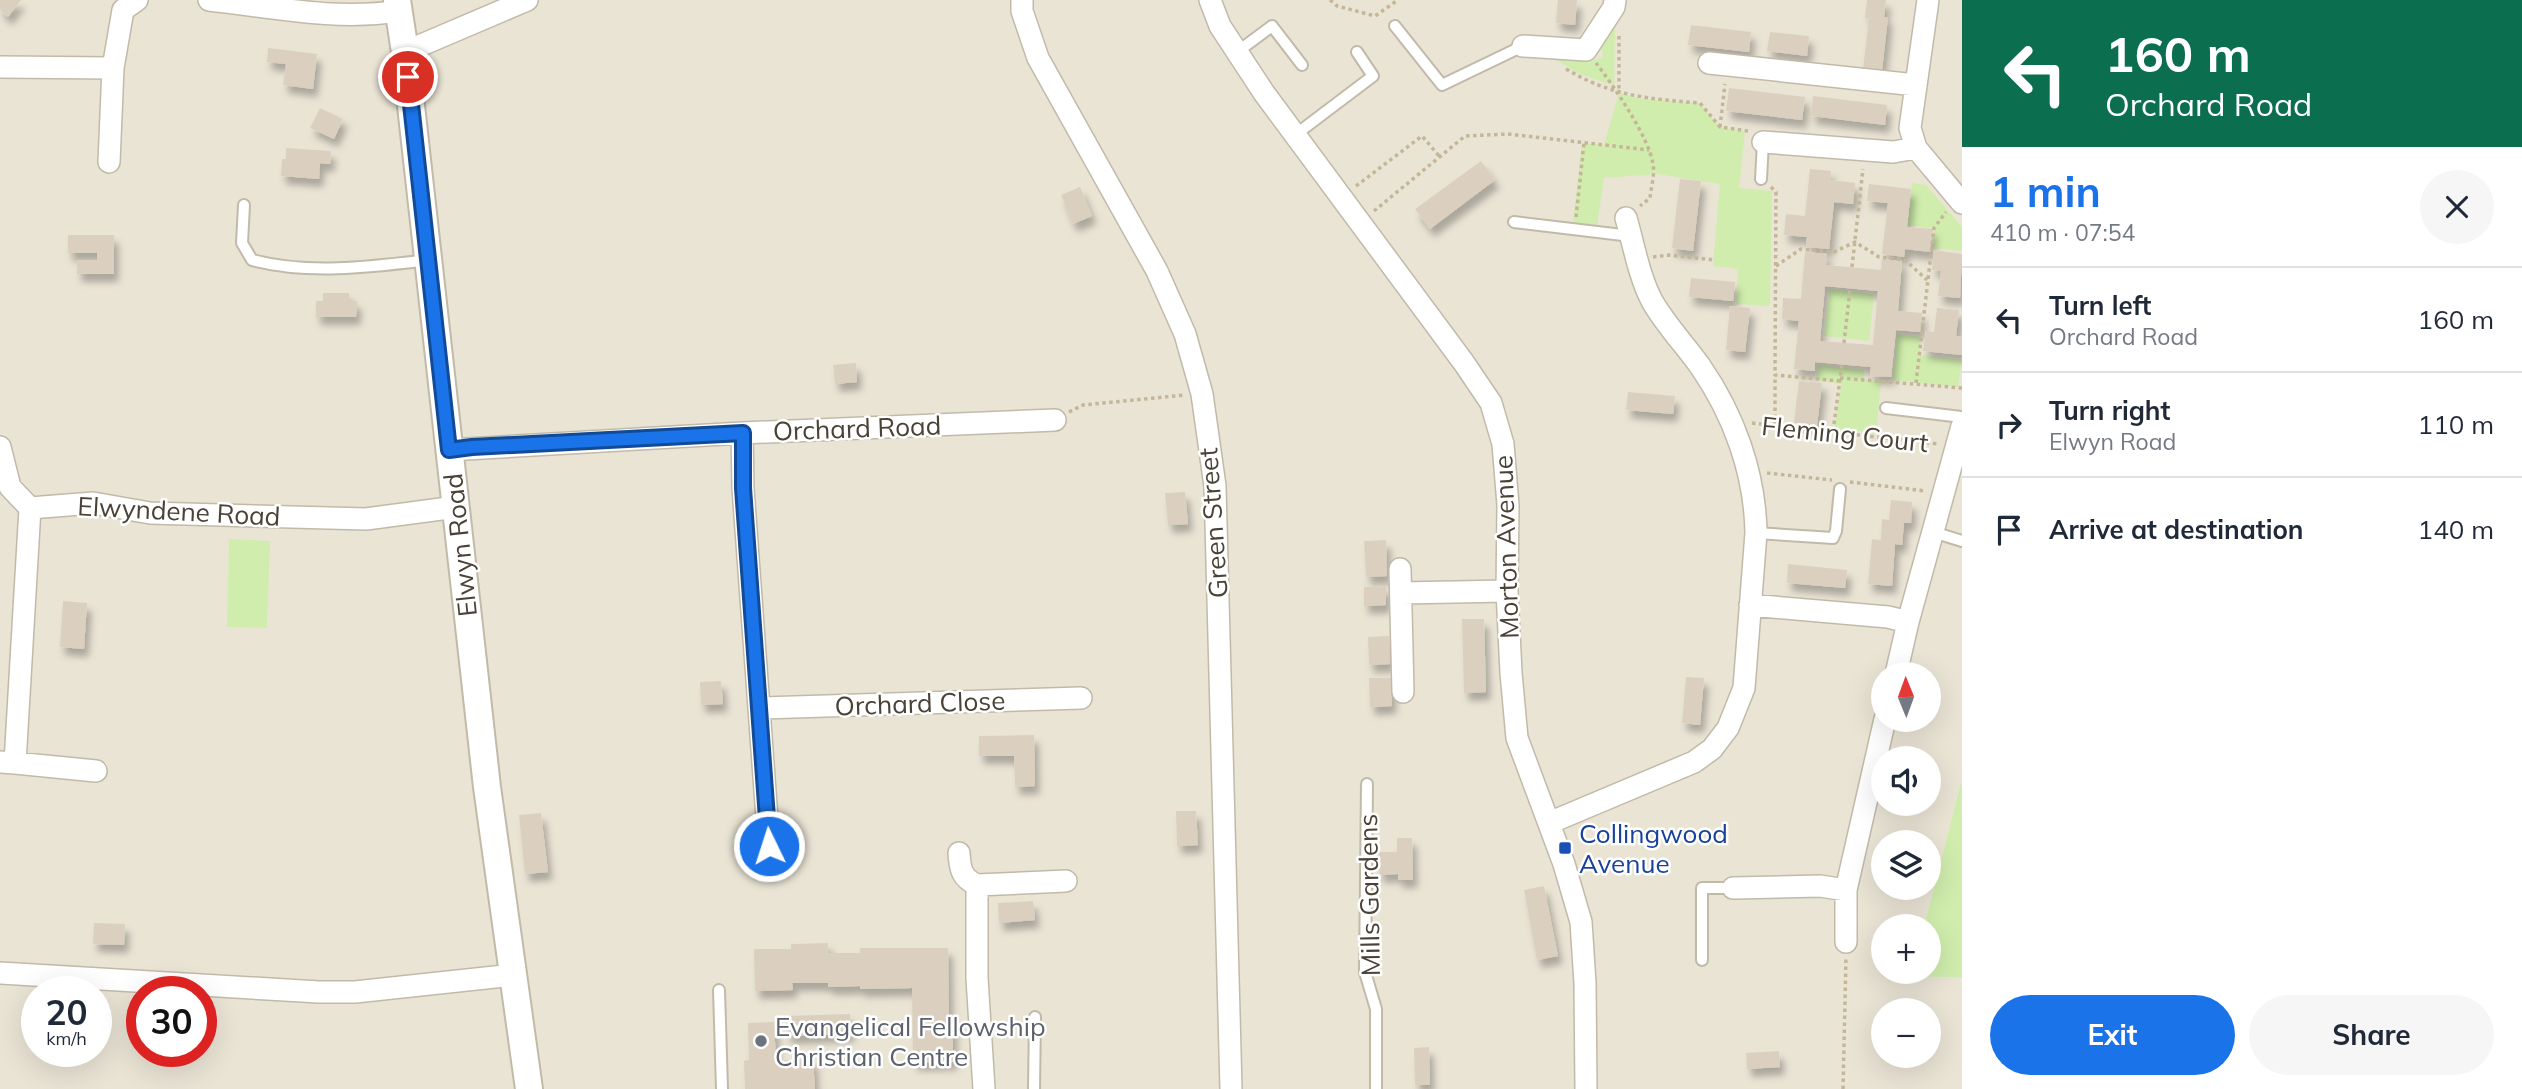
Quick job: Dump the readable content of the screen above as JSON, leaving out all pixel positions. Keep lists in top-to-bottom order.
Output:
{
  "streets": {
    "street": [
      "Orchard Road",
      "Elwyndene Road",
      "Green Street",
      "Elwyn Road",
      "Morton Avenue",
      "Orchard Close"
    ],
    "lane": ["Mills Gardens"],
    "path": ["Fleming Court"]
  },
  "crossings": [
    ["Orchard Road", "Elwyn Road"],
    ["Elwyndene Road", "Elwyn Road"]
  ],
  "places": {
    "transit": ["Collingwood Avenue"],
    "other": ["Evangelical Fellowship Christian Centre"]
  },
  "north": "top",
  "page": {
    "turn": ["160 m", "Orchard Road"],
    "heading": ["1 min", "410 m · 07:54"],
    "list": [
      {
        "name": "Turn left",
        "note": "Orchard Road",
        "value": "160 m"
      },
      {
        "name": "Turn right",
        "note": "Elwyn Road",
        "value": "110 m"
      },
      {
        "name": "Arrive at destination",
        "value": "140 m"
      }
    ],
    "map_buttons": ["+", "−"],
    "speed": "20 km/h",
    "limit": "30",
    "buttons": ["Exit", "Share"]
  }
}
